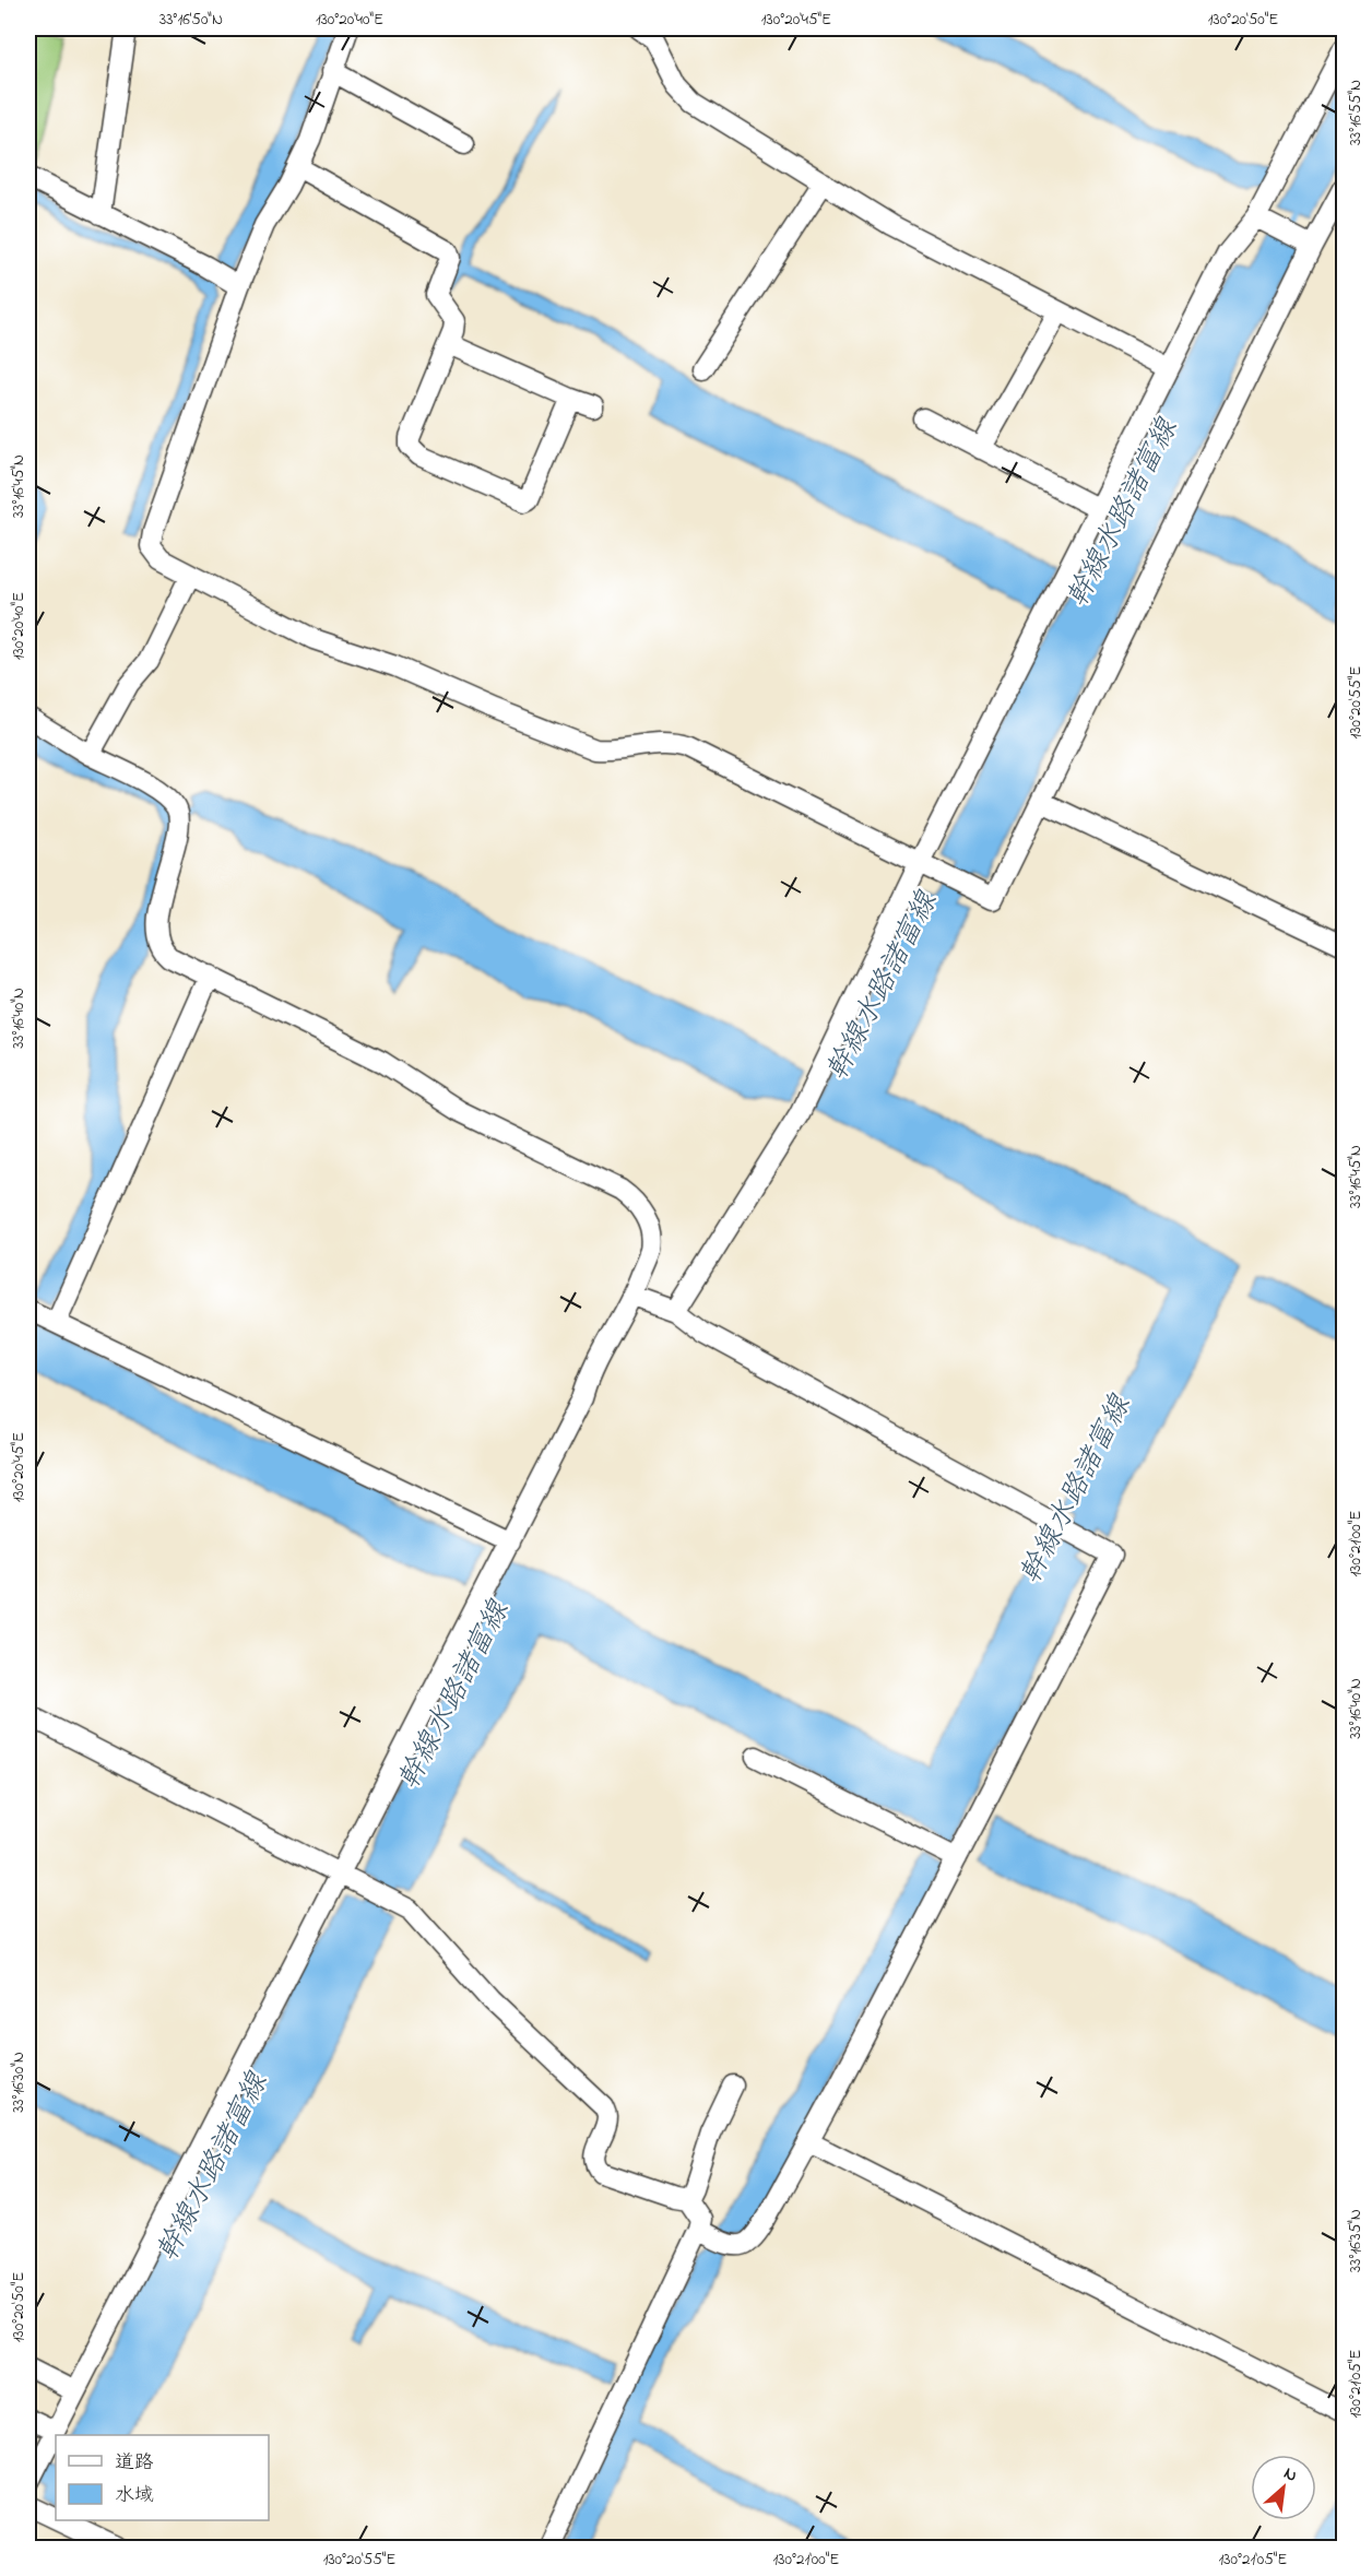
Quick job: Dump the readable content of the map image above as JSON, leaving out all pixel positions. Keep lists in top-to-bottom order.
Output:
{
  "water": ["幹線水路諸富線"],
  "legend": ["道路", "水域"],
  "north": "top right",
  "coordinates": [
    "33°16'50\"N",
    "130°20'40\"E",
    "130°20'45\"E",
    "130°20'50\"E",
    "33°16'55\"N",
    "33°16'45\"N",
    "130°20'55\"E",
    "33°16'40\"N",
    "130°21'00\"E",
    "33°16'30\"N",
    "33°16'35\"N",
    "130°21'05\"E"
  ]
}
